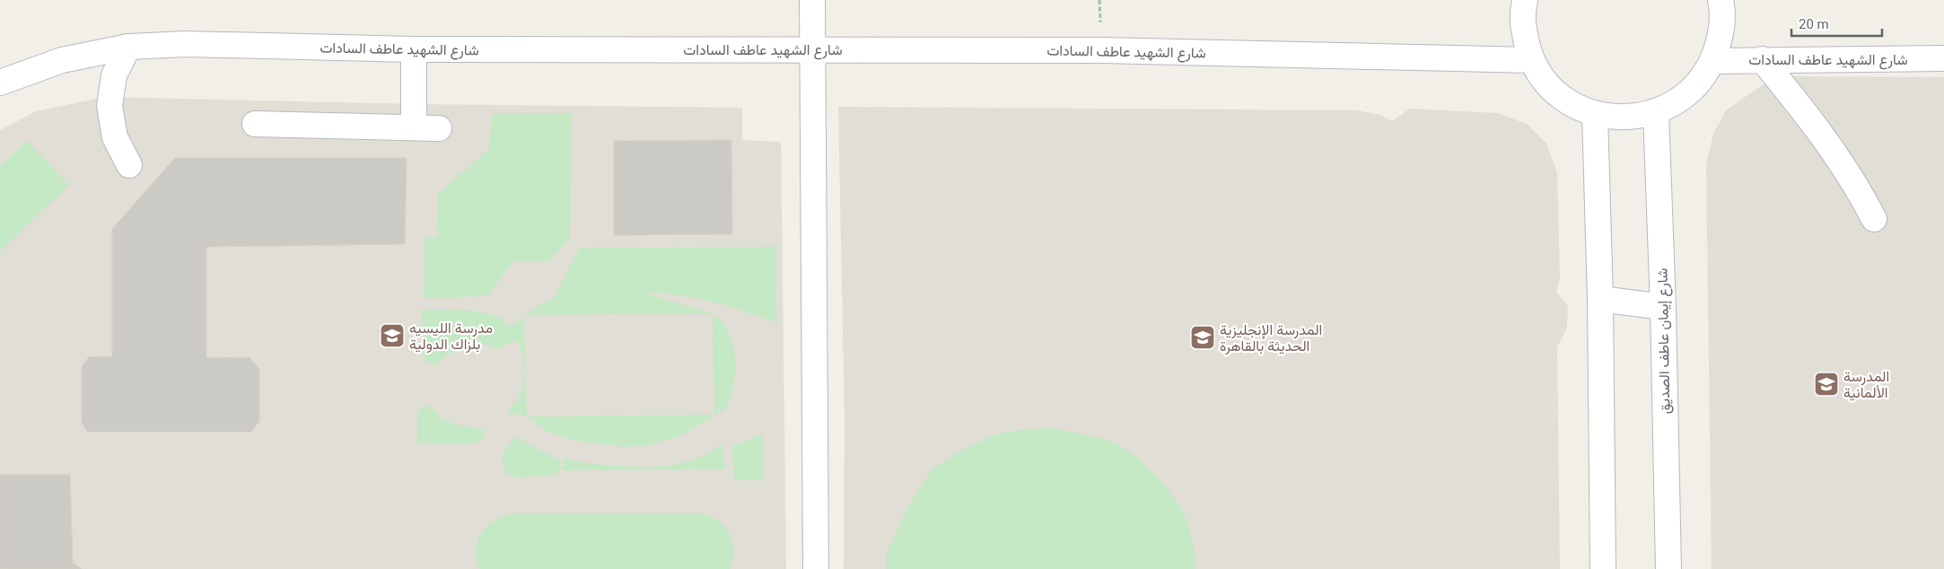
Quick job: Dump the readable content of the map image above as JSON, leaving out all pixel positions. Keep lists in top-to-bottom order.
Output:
{
  "streets": {
    "street": ["شارع الشهيد عاطف السادات", "شارع إيمان عاطف الصديق"]
  },
  "places": {
    "school or university": ["مدرسة الليسيه بلزاك الدولية", "المدرسة الإنجليزية الحديثة بالقاهرة", "المدرسة الألمانية"]
  },
  "scale_bar": "20 m"
}
